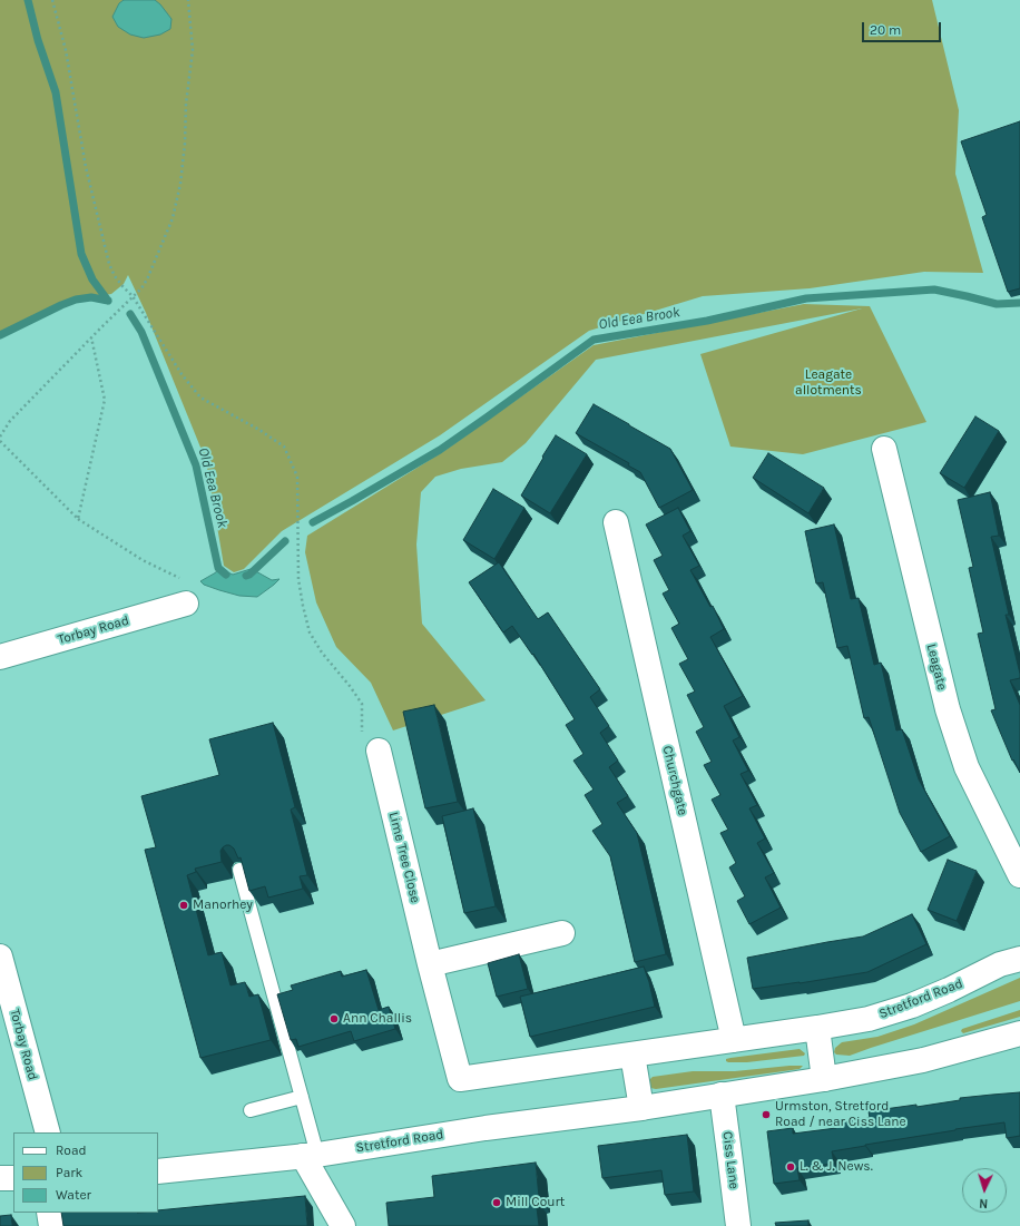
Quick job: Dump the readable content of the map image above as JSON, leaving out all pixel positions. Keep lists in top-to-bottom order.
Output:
{
  "streets": {
    "street": [
      "Torbay Road",
      "Leagate",
      "Churchgate",
      "Lime Tree Close",
      "Stretford Road",
      "Ciss Lane"
    ]
  },
  "crossings": [
    ["Churchgate", "Stretford Road"],
    ["Lime Tree Close", "Stretford Road"],
    ["Stretford Road", "Ciss Lane"]
  ],
  "water": ["Old Eea Brook"],
  "parks": ["Leagate allotments"],
  "places": [
    "Manorhey",
    "Ann Challis",
    "Urmston, Stretford Road / near Ciss Lane",
    "L. & J. News.",
    "Mill Court"
  ],
  "legend": ["Road", "Park", "Water"],
  "scale_bar": "20 m",
  "north": "bottom"
}
